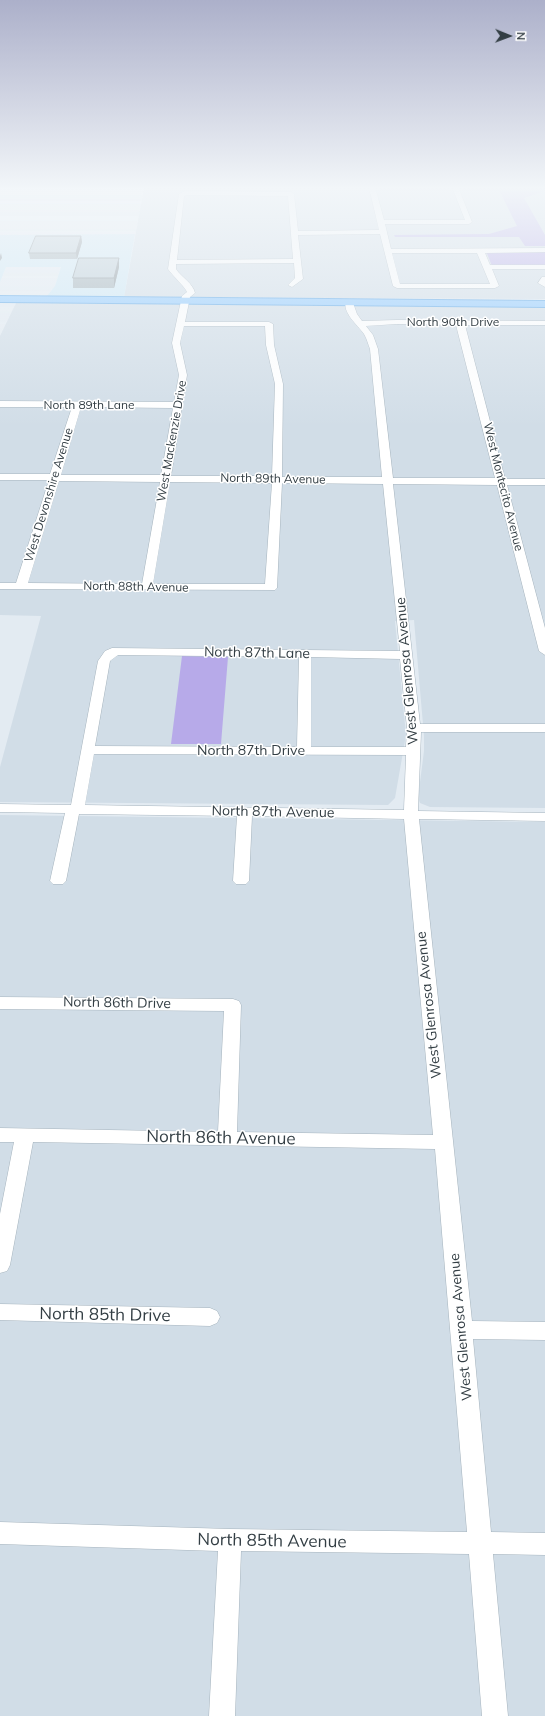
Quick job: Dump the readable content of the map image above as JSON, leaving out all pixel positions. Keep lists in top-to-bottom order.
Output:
{
  "streets": {
    "street": [
      "North 90th Drive",
      "North 89th Lane",
      "West Mackenzie Drive",
      "North 89th Avenue",
      "West Montecito Avenue",
      "West Devonshire Avenue",
      "North 88th Avenue",
      "North 87th Lane",
      "West Glenrosa Avenue",
      "North 87th Drive",
      "North 87th Avenue",
      "North 86th Drive",
      "North 86th Avenue",
      "North 85th Drive",
      "North 85th Avenue"
    ]
  },
  "crossings": [
    ["North 90th Drive", "West Montecito Avenue"],
    ["North 90th Drive", "West Glenrosa Avenue"],
    ["North 89th Lane", "West Mackenzie Drive"],
    ["North 89th Lane", "West Devonshire Avenue"],
    ["West Mackenzie Drive", "North 89th Avenue"],
    ["West Mackenzie Drive", "North 88th Avenue"],
    ["North 89th Avenue", "West Montecito Avenue"],
    ["North 89th Avenue", "West Devonshire Avenue"],
    ["North 89th Avenue", "North 88th Avenue"],
    ["North 89th Avenue", "West Glenrosa Avenue"],
    ["West Devonshire Avenue", "North 88th Avenue"],
    ["North 87th Lane", "West Glenrosa Avenue"],
    ["North 87th Lane", "North 87th Drive"],
    ["West Glenrosa Avenue", "North 87th Drive"],
    ["West Glenrosa Avenue", "North 87th Avenue"],
    ["West Glenrosa Avenue", "North 86th Avenue"],
    ["West Glenrosa Avenue", "North 85th Avenue"],
    ["North 86th Drive", "North 86th Avenue"]
  ],
  "north": "right"
}
